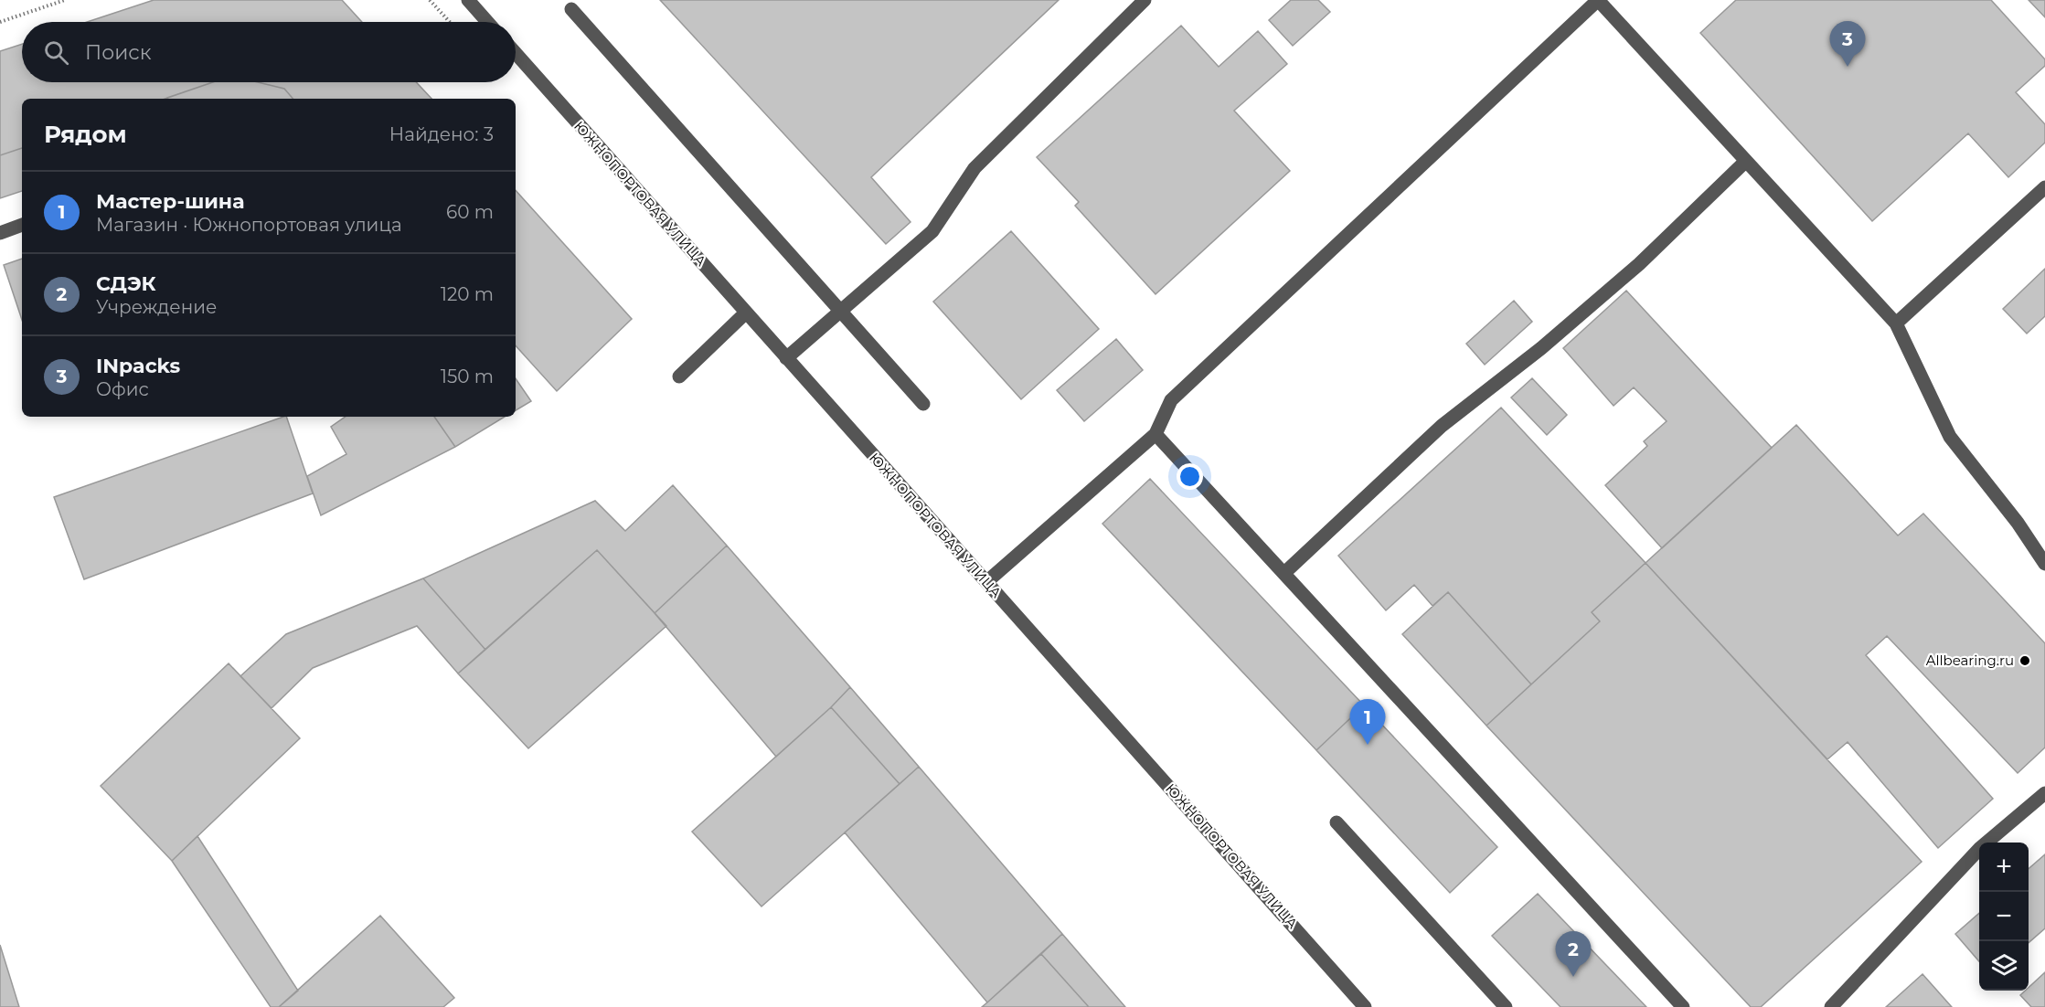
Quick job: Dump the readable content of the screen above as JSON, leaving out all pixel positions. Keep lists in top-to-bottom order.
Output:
{
  "streets": {
    "street": ["ЮЖНОПОРТОВАЯ УЛИЦА"]
  },
  "places": ["Allbearing.ru"],
  "page": {
    "pins": ["3", "1", "2"],
    "search": "Поиск",
    "heading": ["Рядом", "Найдено: 3"],
    "list": [
      {
        "mark": "1",
        "name": "Мастер-шина",
        "note": "Магазин · Южнопортовая улица",
        "value": "60 m"
      },
      {
        "mark": "2",
        "name": "СДЭК",
        "note": "Учреждение",
        "value": "120 m"
      },
      {
        "mark": "3",
        "name": "INpacks",
        "note": "Офис",
        "value": "150 m"
      }
    ],
    "map_buttons": ["+", "−"]
  }
}
